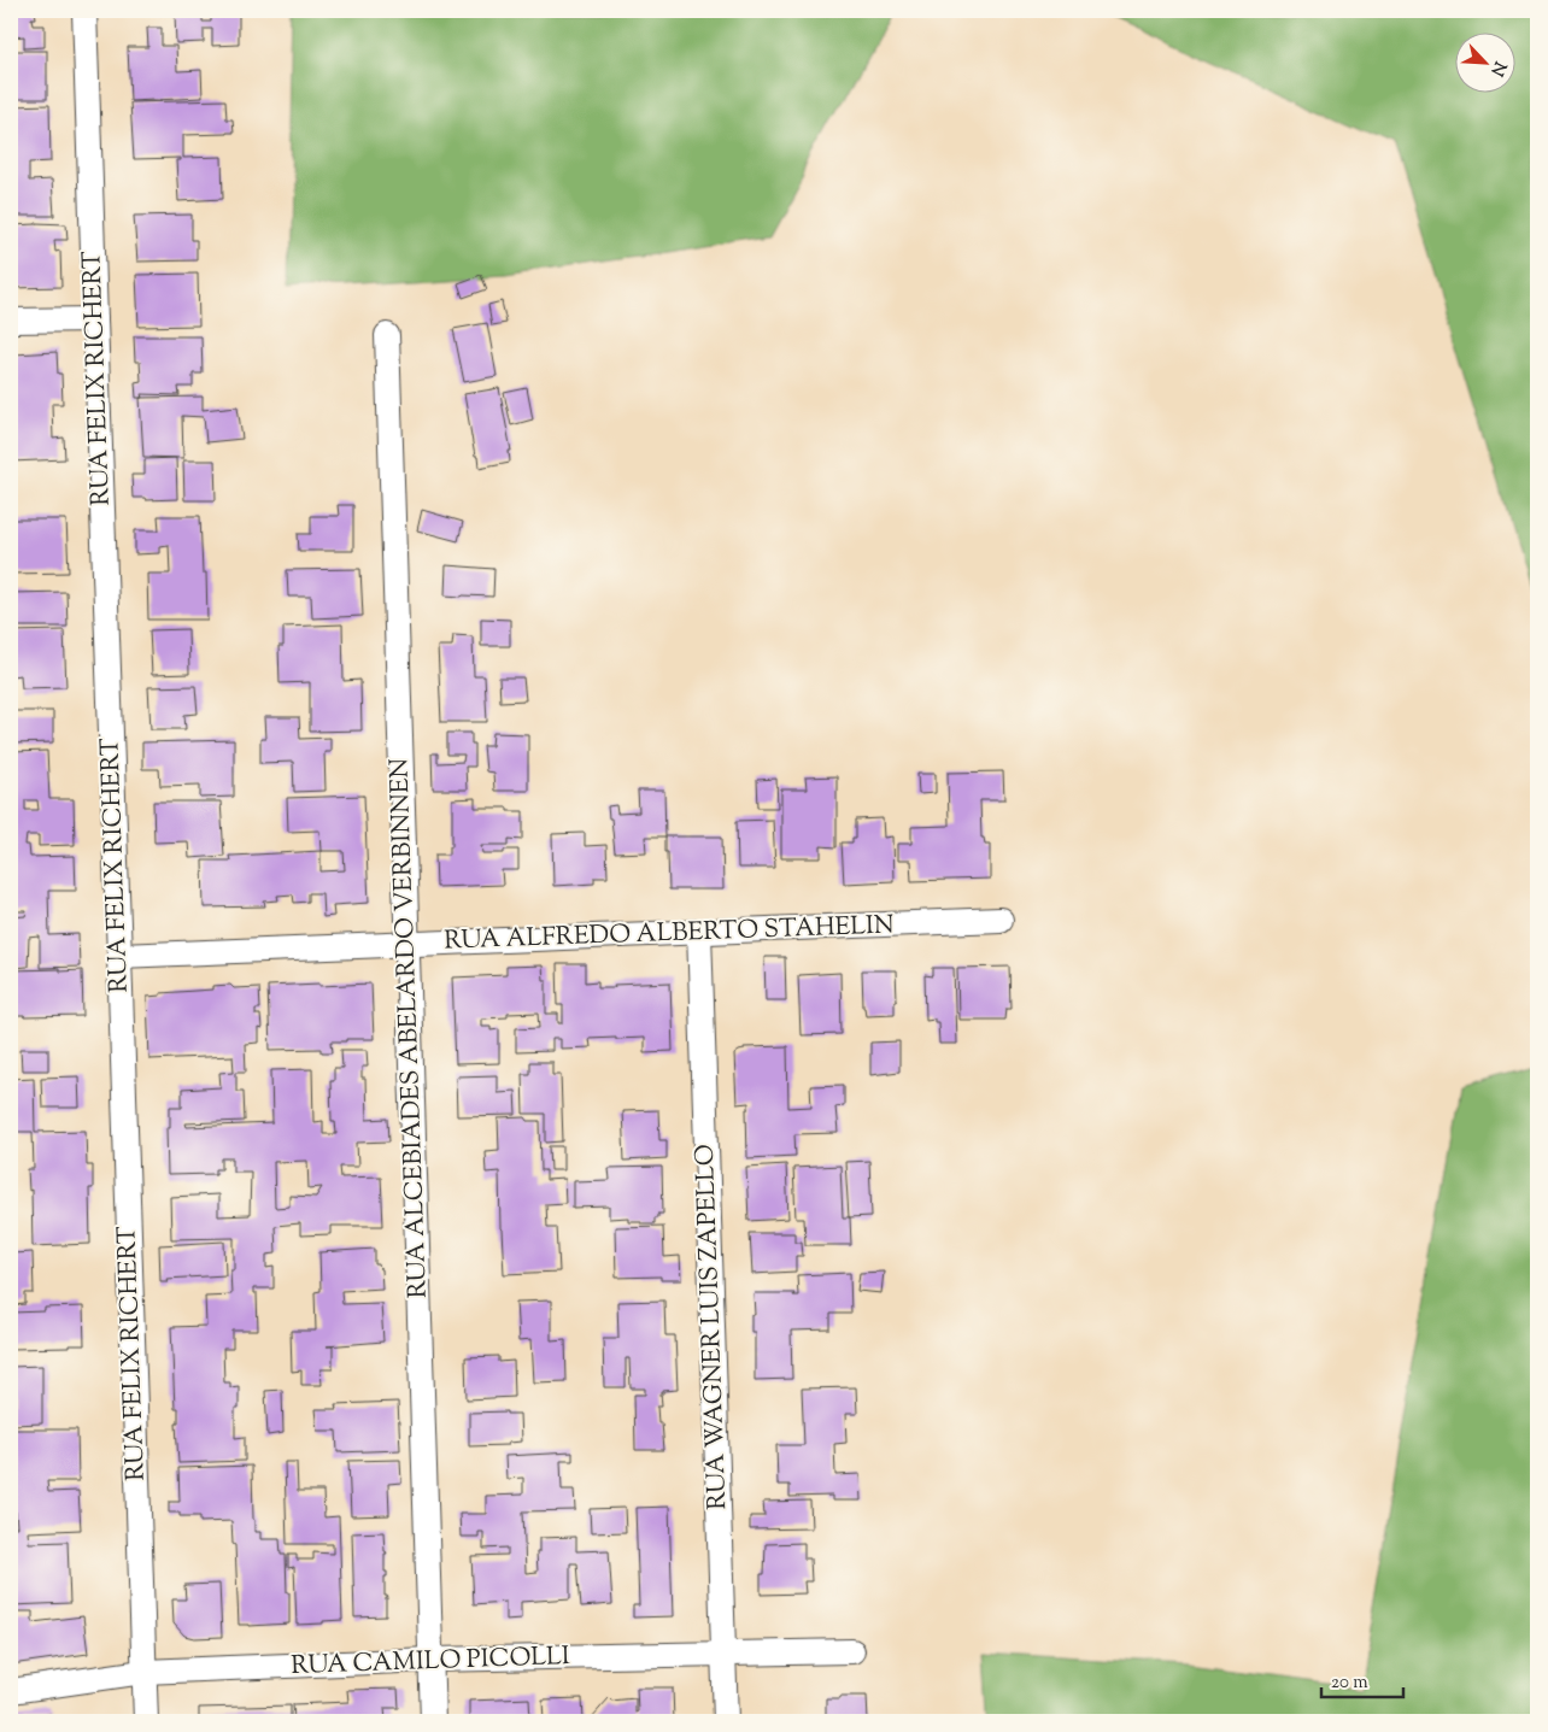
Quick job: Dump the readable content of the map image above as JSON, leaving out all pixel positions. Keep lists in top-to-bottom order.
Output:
{
  "streets": {
    "street": [
      "RUA FELIX RICHERT",
      "RUA ALFREDO ALBERTO STAHELIN",
      "RUA ALCEBIADES ABELARDO VERBINNEN",
      "RUA WAGNER LUIS ZAPELLO",
      "RUA CAMILO PICOLLI"
    ]
  },
  "crossings": [
    ["RUA FELIX RICHERT", "RUA ALFREDO ALBERTO STAHELIN"],
    ["RUA FELIX RICHERT", "RUA CAMILO PICOLLI"],
    ["RUA ALFREDO ALBERTO STAHELIN", "RUA ALCEBIADES ABELARDO VERBINNEN"],
    ["RUA ALFREDO ALBERTO STAHELIN", "RUA WAGNER LUIS ZAPELLO"],
    ["RUA ALCEBIADES ABELARDO VERBINNEN", "RUA CAMILO PICOLLI"],
    ["RUA WAGNER LUIS ZAPELLO", "RUA CAMILO PICOLLI"]
  ],
  "scale_bar": "20 m",
  "north": "bottom right"
}
